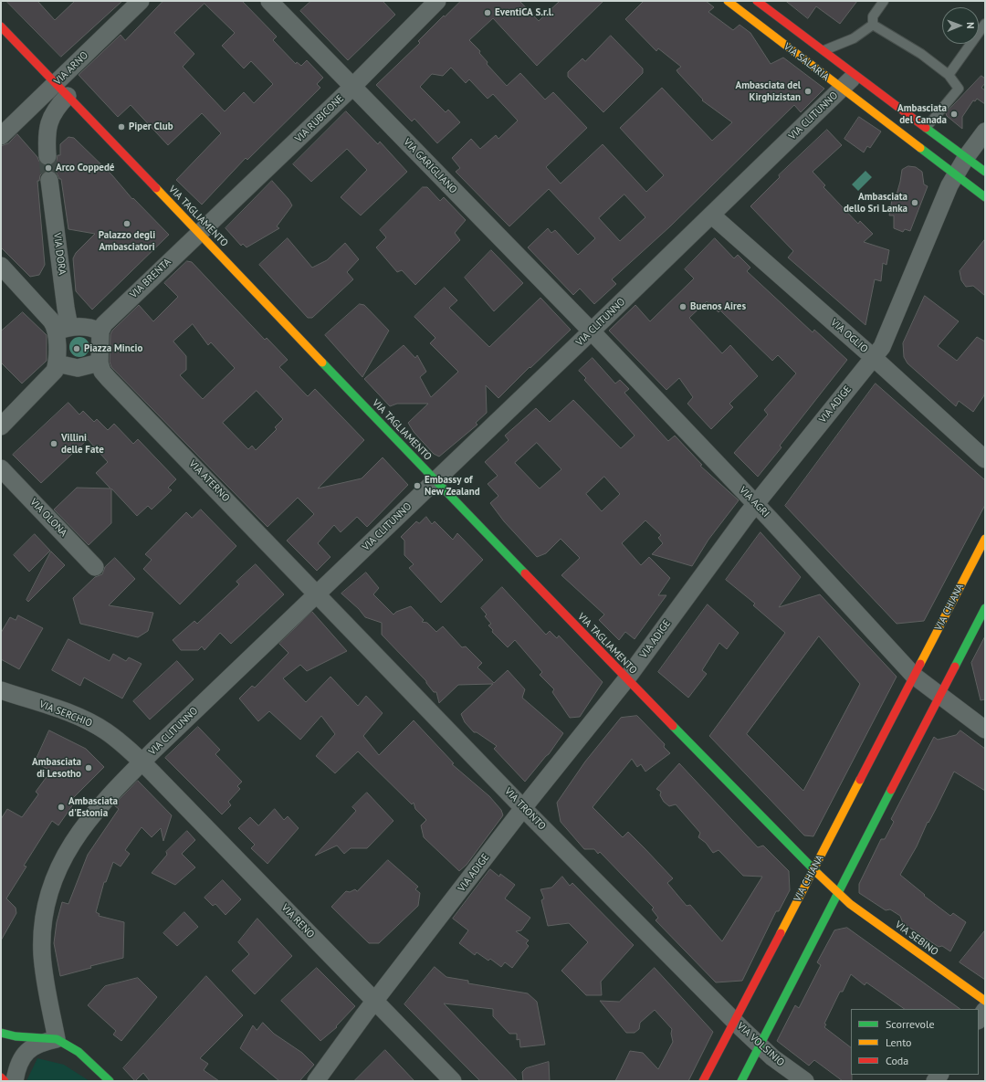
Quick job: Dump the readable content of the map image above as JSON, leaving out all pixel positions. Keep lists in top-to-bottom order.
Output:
{
  "streets": {
    "street": [
      "VIA SALARIA",
      "VIA ARNO",
      "VIA CLITUNNO",
      "VIA RUBICONE",
      "VIA GARIGLIANO",
      "VIA TAGLIAMENTO",
      "VIA DORA",
      "VIA BRENTA",
      "VIA OGLIO",
      "VIA ADIGE",
      "VIA ATERNO",
      "VIA AGRI",
      "VIA OLONA",
      "VIA CHIANA",
      "VIA SERCHIO",
      "VIA TRONTO",
      "VIA RENO",
      "VIA SEBINO",
      "VIA VOLSINIO"
    ]
  },
  "crossings": [
    ["VIA SALARIA", "VIA CLITUNNO"],
    ["VIA SALARIA", "VIA ADIGE"],
    ["VIA ARNO", "VIA TAGLIAMENTO"],
    ["VIA CLITUNNO", "VIA GARIGLIANO"],
    ["VIA CLITUNNO", "VIA TAGLIAMENTO"],
    ["VIA CLITUNNO", "VIA OGLIO"],
    ["VIA CLITUNNO", "VIA ATERNO"],
    ["VIA CLITUNNO", "VIA AGRI"],
    ["VIA CLITUNNO", "VIA SERCHIO"],
    ["VIA CLITUNNO", "VIA TRONTO"],
    ["VIA CLITUNNO", "VIA RENO"],
    ["VIA RUBICONE", "VIA GARIGLIANO"],
    ["VIA RUBICONE", "VIA TAGLIAMENTO"],
    ["VIA RUBICONE", "VIA BRENTA"],
    ["VIA GARIGLIANO", "VIA AGRI"],
    ["VIA TAGLIAMENTO", "VIA BRENTA"],
    ["VIA TAGLIAMENTO", "VIA ADIGE"],
    ["VIA TAGLIAMENTO", "VIA CHIANA"],
    ["VIA TAGLIAMENTO", "VIA SEBINO"],
    ["VIA OGLIO", "VIA ADIGE"],
    ["VIA ADIGE", "VIA AGRI"],
    ["VIA ADIGE", "VIA TRONTO"],
    ["VIA ADIGE", "VIA RENO"],
    ["VIA ATERNO", "VIA TRONTO"],
    ["VIA AGRI", "VIA CHIANA"],
    ["VIA CHIANA", "VIA TRONTO"],
    ["VIA CHIANA", "VIA VOLSINIO"],
    ["VIA SERCHIO", "VIA RENO"],
    ["VIA TRONTO", "VIA VOLSINIO"]
  ],
  "places": [
    "EventiCA S.r.l.",
    "Ambasciata del Kirghizistan",
    "Ambasciata del Canada",
    "Piper Club",
    "Arco Coppedé",
    "Ambasciata dello Sri Lanka",
    "Palazzo degli Ambasciatori",
    "Buenos Aires",
    "Piazza Mincio",
    "Villini delle Fate",
    "Embassy of New Zealand",
    "Ambasciata di Lesotho",
    "Ambasciata d'Estonia"
  ],
  "legend": ["Scorrevole", "Lento", "Coda"],
  "north": "right"
}
